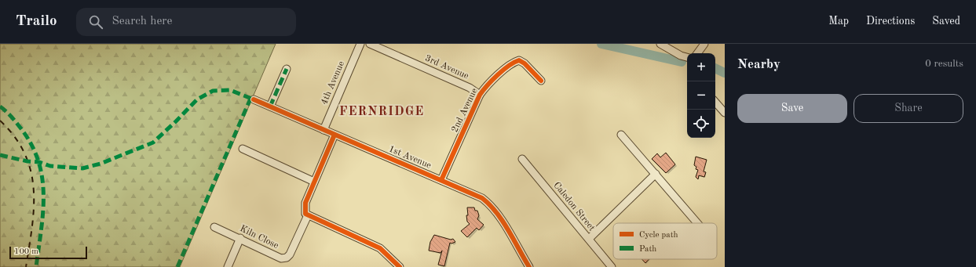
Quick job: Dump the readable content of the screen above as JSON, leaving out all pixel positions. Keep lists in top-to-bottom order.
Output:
{
  "streets": {
    "street": [
      "3rd Avenue",
      "4th Avenue",
      "2nd Avenue",
      "1st Avenue",
      "Caledon Street",
      "Kiln Close"
    ]
  },
  "crossings": [
    ["3rd Avenue", "2nd Avenue"],
    ["4th Avenue", "1st Avenue"],
    ["2nd Avenue", "1st Avenue"]
  ],
  "districts": ["FERNRIDGE"],
  "legend": ["Cycle path", "Path"],
  "scale_bar": "100 m",
  "page": {
    "header": "Trailo",
    "search": "Search here",
    "nav": ["Map", "Directions", "Saved"],
    "heading": ["Nearby", "0 results"],
    "map_buttons": ["+", "−"],
    "buttons": ["Save", "Share"],
    "scale": "100 m"
  }
}
